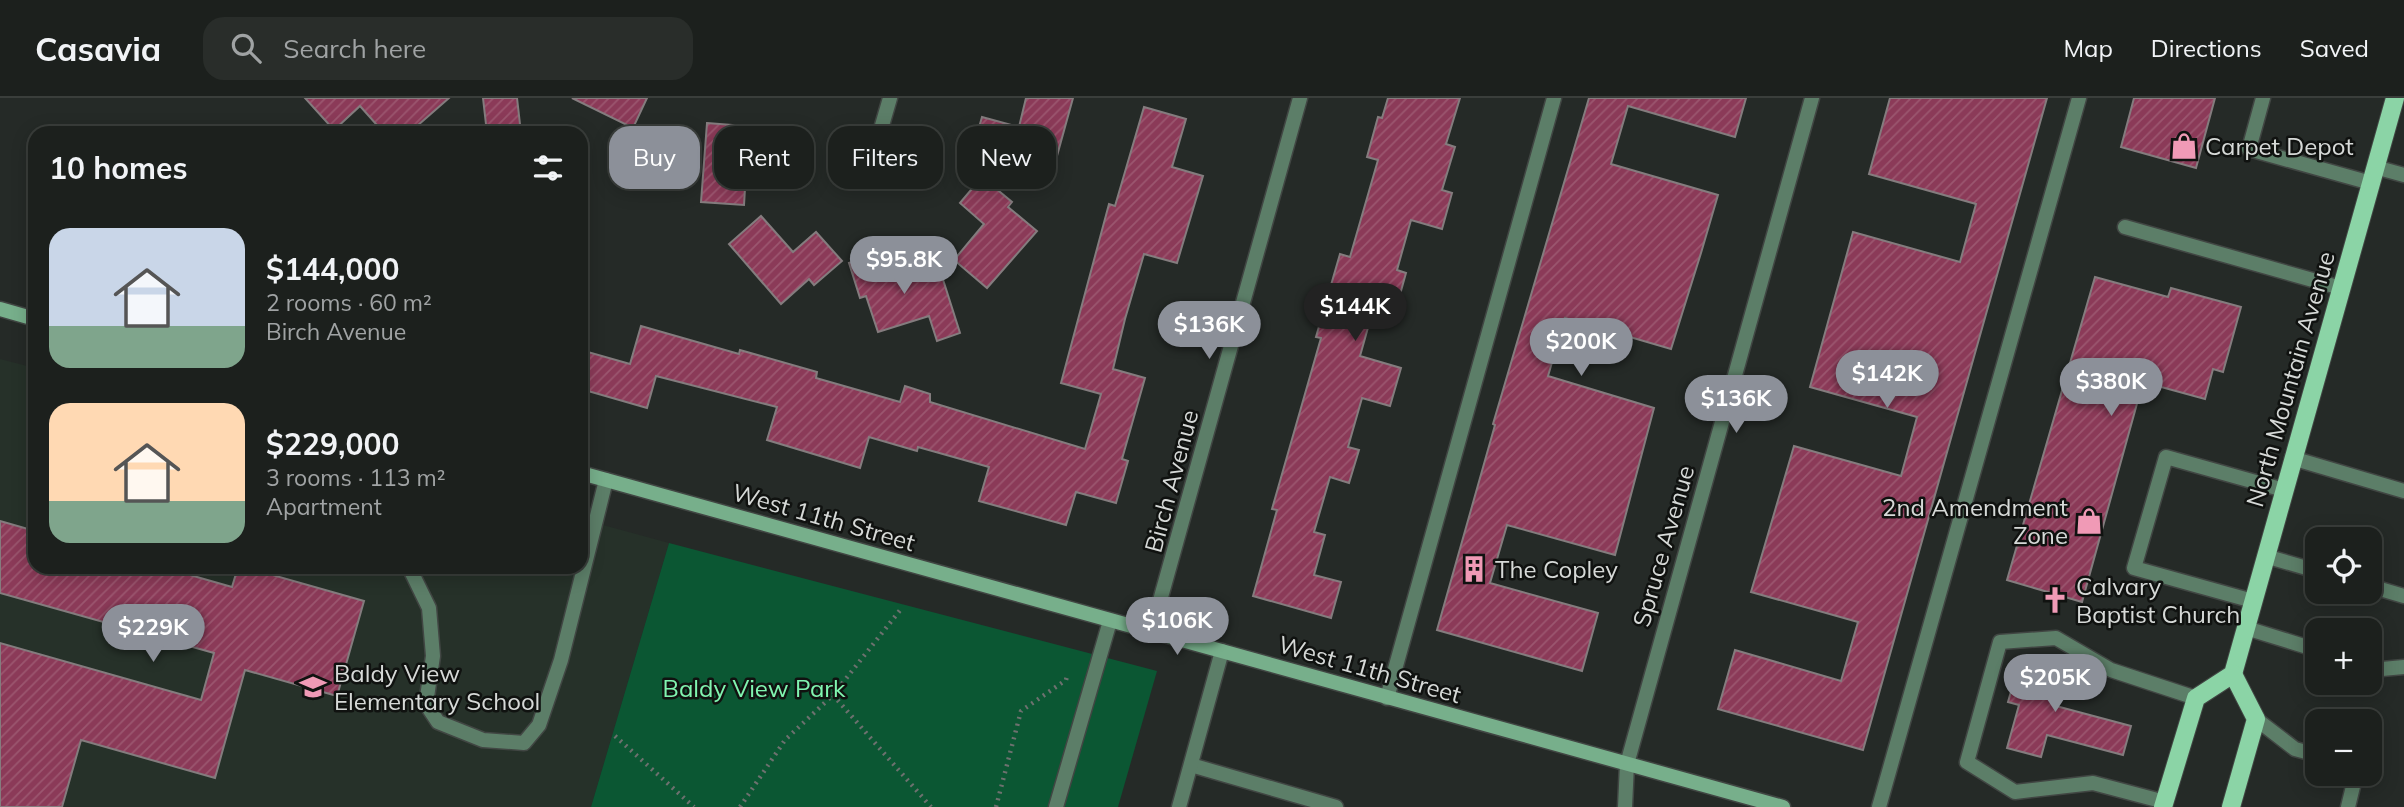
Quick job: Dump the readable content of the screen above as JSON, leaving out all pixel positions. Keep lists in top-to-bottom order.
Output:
{
  "streets": {
    "main road": ["North Mountain Avenue"],
    "street": ["Birch Avenue", "West 11th Street", "Spruce Avenue"]
  },
  "crossings": [
    ["Birch Avenue", "West 11th Street"],
    ["West 11th Street", "Spruce Avenue"]
  ],
  "parks": ["Baldy View Park"],
  "places": {
    "shop": ["Carpet Depot", "2nd Amendment Zone"],
    "building": ["The Copley"],
    "church": ["Calvary Baptist Church"],
    "school or university": ["Baldy View Elementary School"]
  },
  "page": {
    "header": "Casavia",
    "search": "Search here",
    "nav": ["Map", "Directions", "Saved"],
    "chip": [
      "Buy",
      "Rent",
      "Filters",
      "New"
    ],
    "heading": "10 homes",
    "list": [
      {
        "name": "$144,000",
        "note": "2 rooms · 60 m² · Birch Avenue"
      },
      {
        "name": "$229,000",
        "note": "3 rooms · 113 m² · Apartment"
      }
    ],
    "price": [
      "$95.8K",
      "$144K",
      "$136K",
      "$200K",
      "$142K",
      "$380K",
      "$136K",
      "$106K",
      "$229K",
      "$205K"
    ],
    "map_buttons": ["+", "−"]
  }
}
